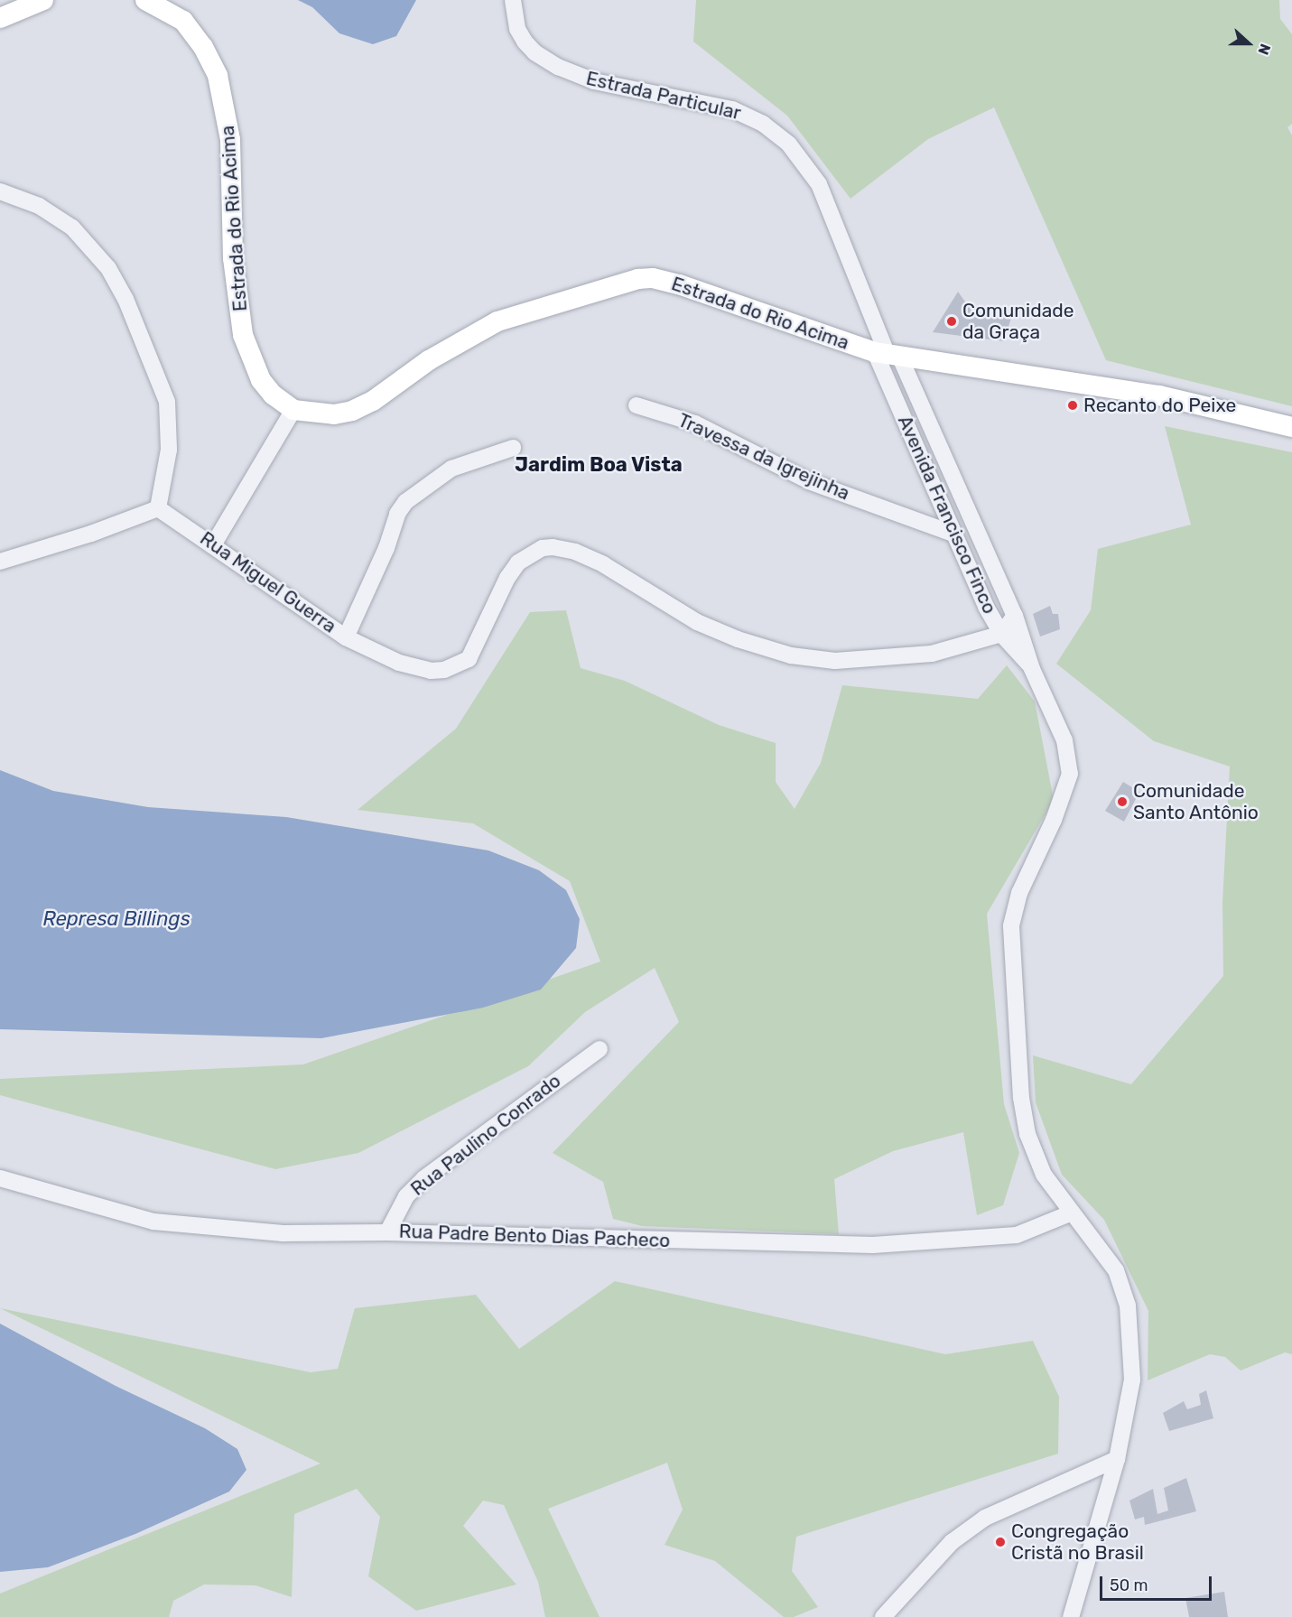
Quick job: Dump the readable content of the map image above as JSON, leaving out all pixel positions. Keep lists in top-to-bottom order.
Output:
{
  "streets": {
    "main road": ["Estrada do Rio Acima"],
    "street": [
      "Estrada Particular",
      "Travessa da Igrejinha",
      "Avenida Francisco Finco",
      "Rua Miguel Guerra",
      "Rua Paulino Conrado",
      "Rua Padre Bento Dias Pacheco"
    ]
  },
  "crossings": [
    ["Estrada Particular", "Avenida Francisco Finco"],
    ["Estrada do Rio Acima", "Avenida Francisco Finco"],
    ["Travessa da Igrejinha", "Avenida Francisco Finco"],
    ["Avenida Francisco Finco", "Rua Miguel Guerra"],
    ["Avenida Francisco Finco", "Rua Padre Bento Dias Pacheco"],
    ["Rua Paulino Conrado", "Rua Padre Bento Dias Pacheco"]
  ],
  "districts": ["Jardim Boa Vista"],
  "water": ["Represa Billings"],
  "places": [
    "Comunidade da Graça",
    "Recanto do Peixe",
    "Comunidade Santo Antônio",
    "Congregação Cristã no Brasil"
  ],
  "scale_bar": "50 m",
  "north": "right"
}
